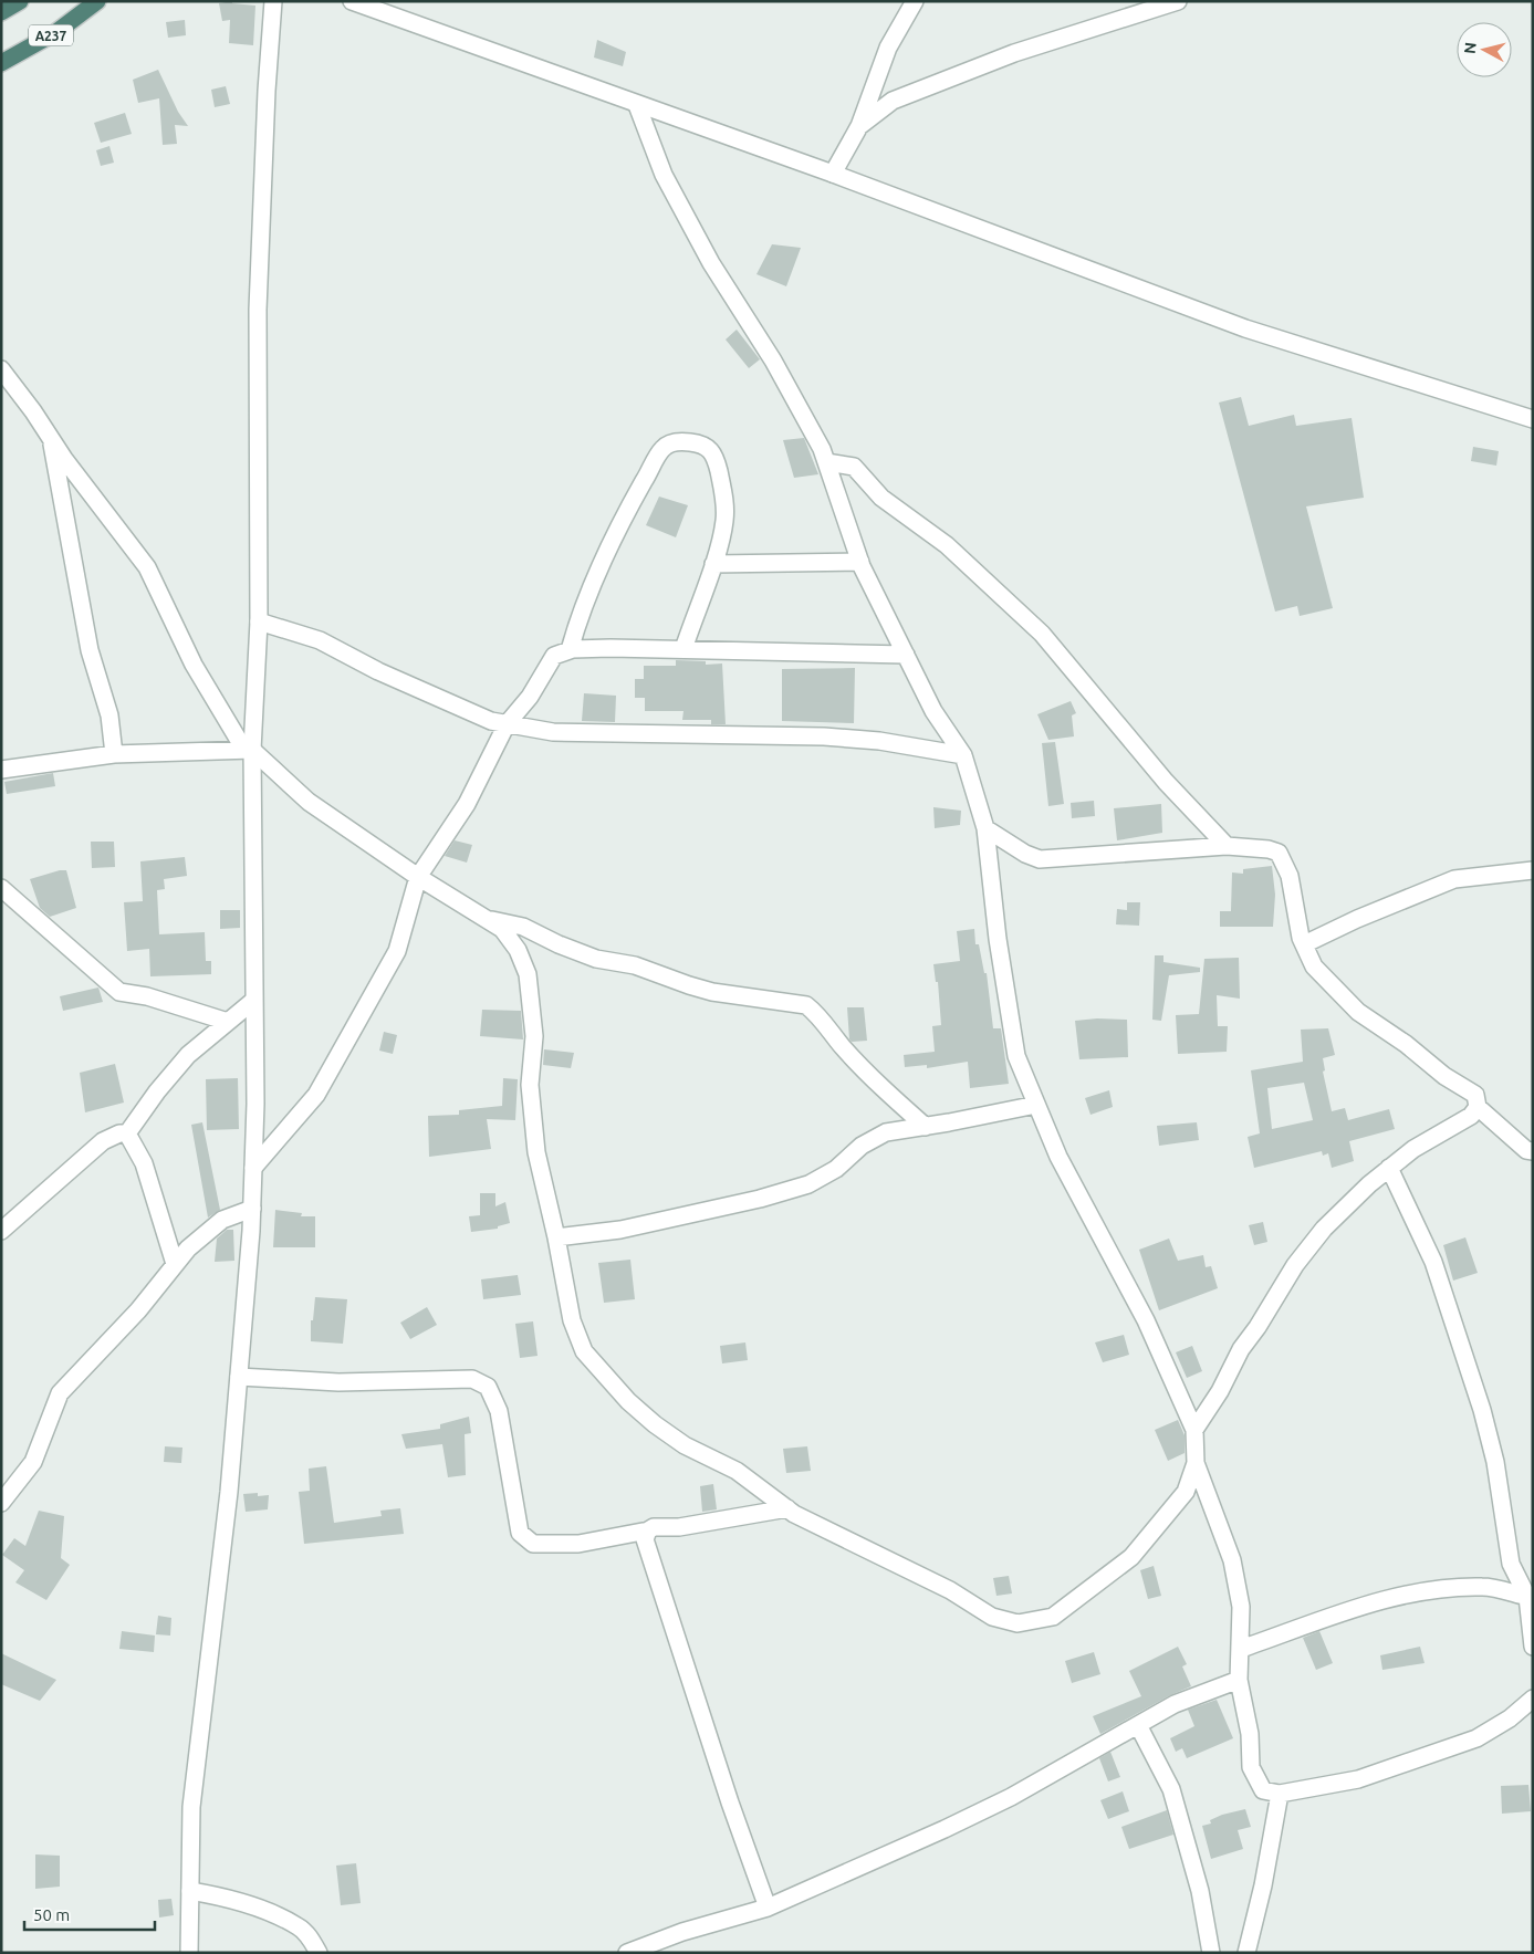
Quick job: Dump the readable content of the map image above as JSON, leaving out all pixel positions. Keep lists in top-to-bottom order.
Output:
{
  "streets": {
    "highway": ["A237"]
  },
  "scale_bar": "50 m",
  "north": "left"
}
